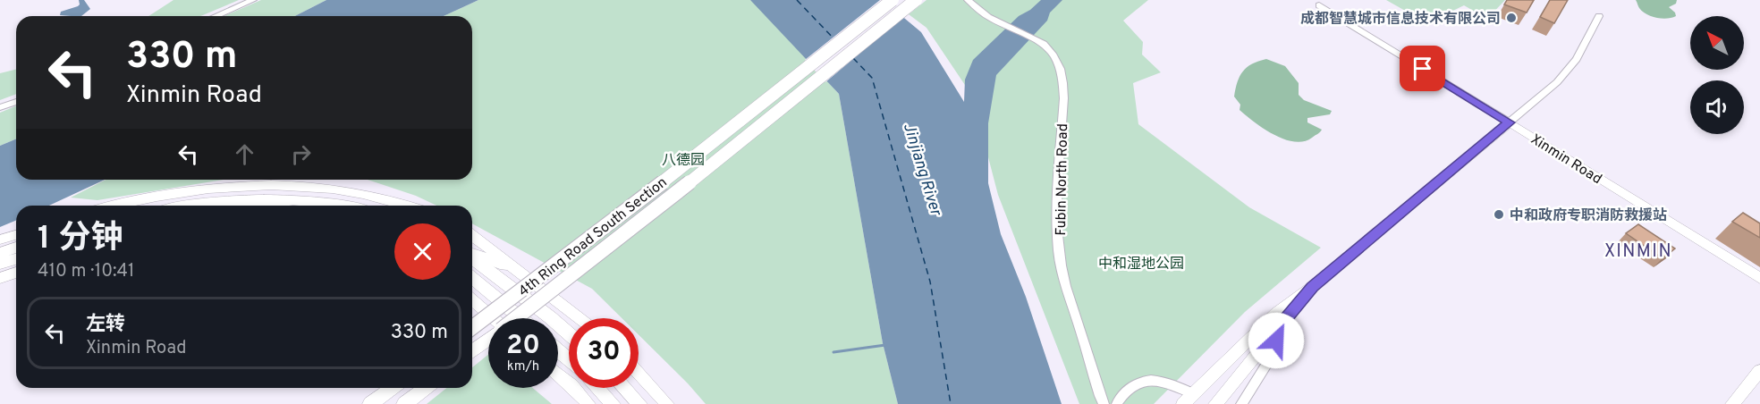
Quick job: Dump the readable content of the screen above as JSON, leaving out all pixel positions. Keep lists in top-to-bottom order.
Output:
{
  "streets": {
    "highway": ["4th Ring Road South Section"],
    "main road": ["Xinmin Road"],
    "street": ["Fubin North Road"]
  },
  "districts": ["XINMIN"],
  "water": ["Jinjiang River"],
  "parks": ["八德园", "中和湿地公园"],
  "places": ["成都智慧城市信息技术有限公司", "中和政府专职消防救援站"],
  "north": "top left",
  "page": {
    "turn": ["330 m", "Xinmin Road"],
    "heading": ["1 分钟", "410 m · 10:41"],
    "list": [
      {
        "name": "左转",
        "note": "Xinmin Road",
        "value": "330 m"
      }
    ],
    "speed": "20 km/h",
    "limit": "30"
  }
}
